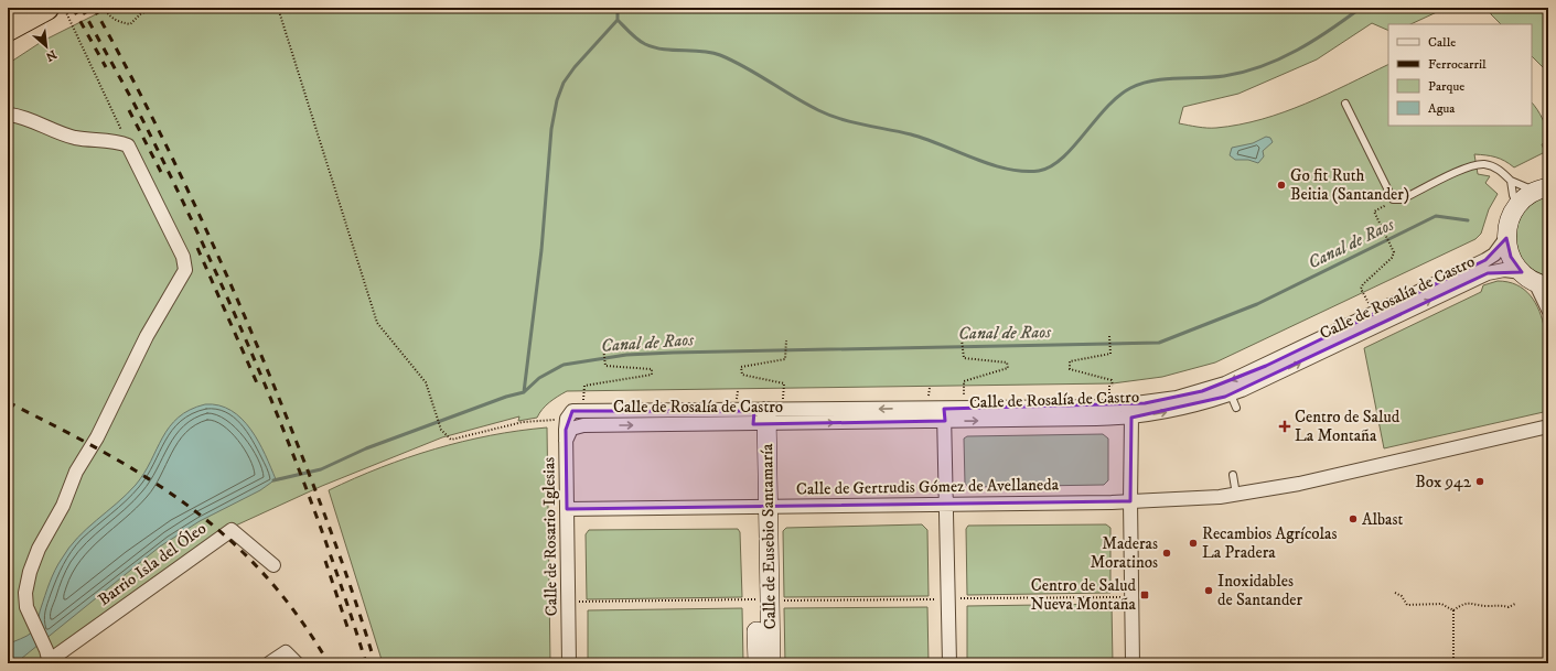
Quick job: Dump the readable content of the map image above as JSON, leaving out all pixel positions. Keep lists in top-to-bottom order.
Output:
{
  "streets": {
    "main road": ["Calle de Eusebio Santamaría"],
    "street": [
      "Calle de Rosalía de Castro",
      "Calle de Gertrudis Gómez de Avellaneda",
      "Calle de Rosario Iglesias",
      "Barrio Isla del Óleo"
    ]
  },
  "crossings": [
    ["Calle de Rosalía de Castro", "Calle de Rosario Iglesias"],
    ["Calle de Rosalía de Castro", "Calle de Eusebio Santamaría"],
    ["Calle de Gertrudis Gómez de Avellaneda", "Calle de Rosario Iglesias"],
    ["Calle de Gertrudis Gómez de Avellaneda", "Calle de Eusebio Santamaría"]
  ],
  "water": ["Canal de Raos"],
  "places": {
    "other": [
      "Go fit Ruth Beitia (Santander)",
      "Box 942",
      "Albast",
      "Recambios Agrícolas La Pradera",
      "Maderas Moratinos",
      "Inoxidables de Santander"
    ],
    "health": ["Centro de Salud La Montaña"],
    "transit": ["Centro de Salud Nueva Montaña"]
  },
  "legend": [
    "Calle",
    "Ferrocarril",
    "Parque",
    "Agua"
  ],
  "north": "bottom right"
}
